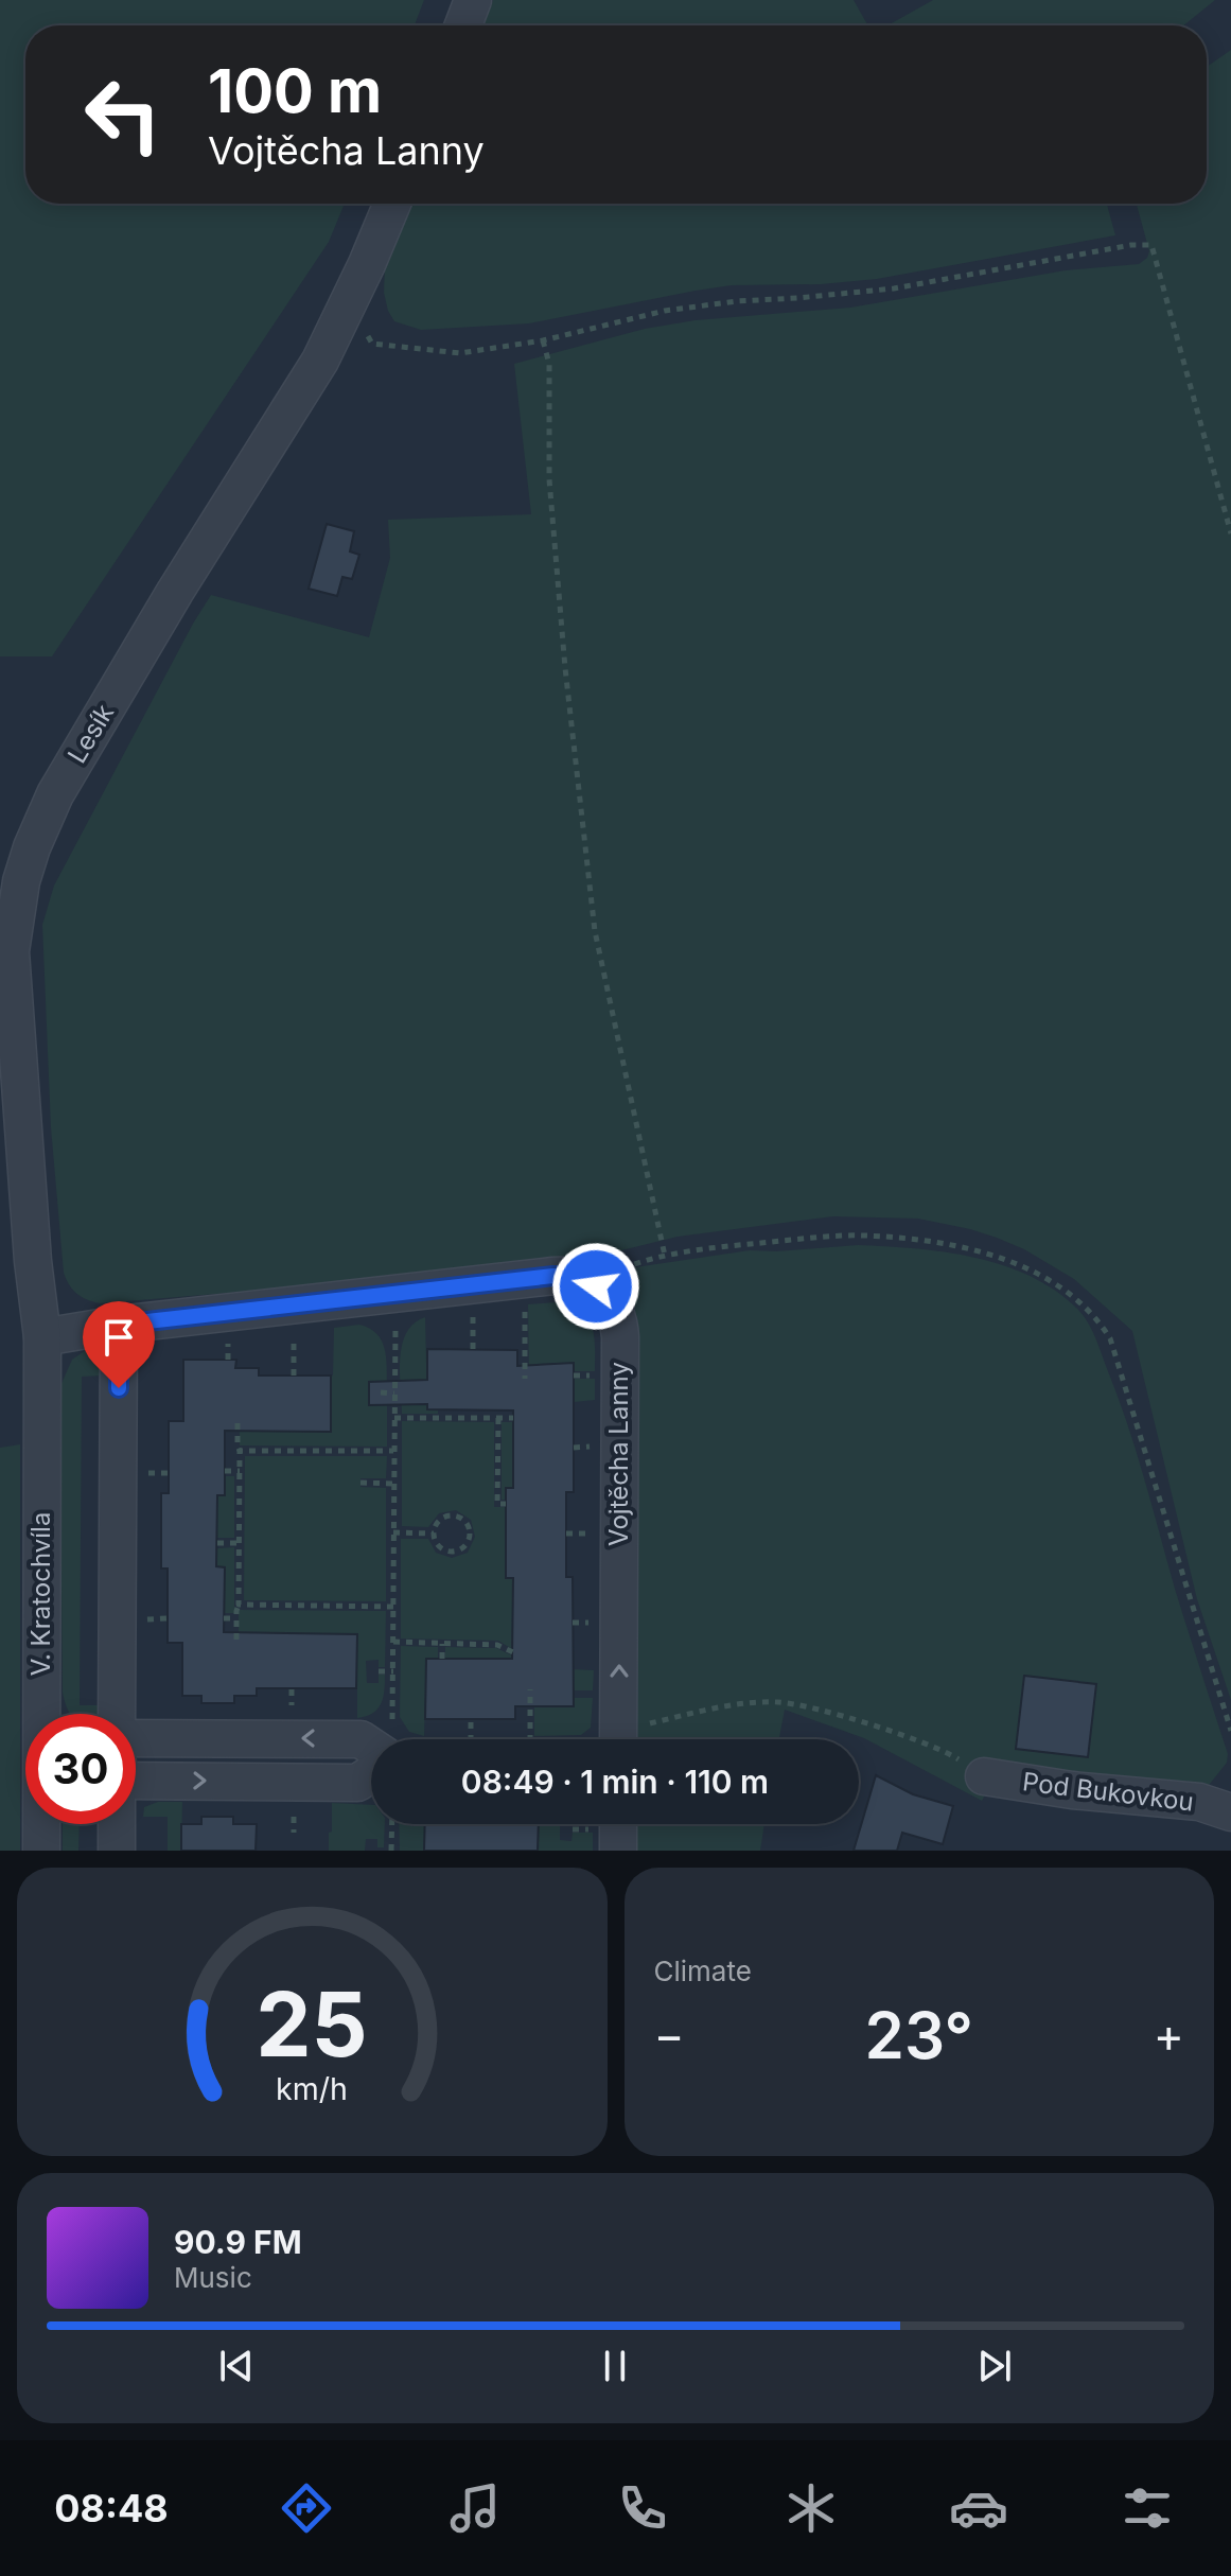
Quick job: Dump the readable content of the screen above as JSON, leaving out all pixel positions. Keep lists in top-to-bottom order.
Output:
{
  "streets": {
    "street": [
      "Lesík",
      "Vojtěcha Lanny",
      "V. Kratochvíla",
      "Pod Bukovkou"
    ]
  },
  "crossings": [
    ["Lesík", "V. Kratochvíla"]
  ],
  "one_way": ["Vojtěcha Lanny"],
  "page": {
    "turn": ["100 m", "Vojtěcha Lanny"],
    "limit": "30",
    "trip": "08:49 · 1 min · 110 m",
    "tile": "Climate",
    "heat": ["−", "23°", "+"],
    "song": ["90.9 FM", "Music"],
    "tabs": "08:48",
    "gauge": ["25", "km/h"]
  }
}
